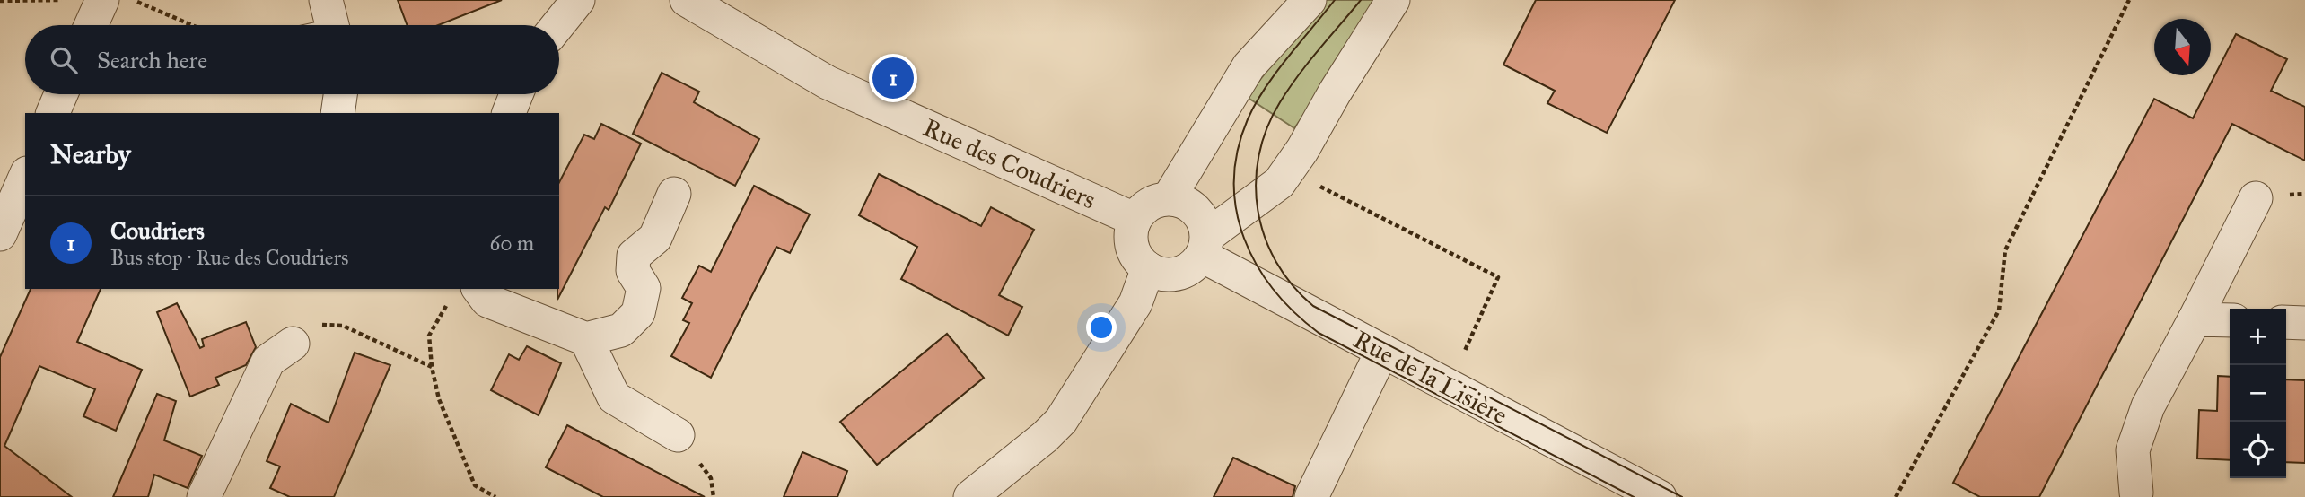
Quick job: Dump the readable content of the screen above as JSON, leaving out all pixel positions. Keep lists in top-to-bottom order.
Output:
{
  "streets": {
    "street": ["Rue des Coudriers", "Rue de la Lisière"]
  },
  "crossings": [
    ["Rue des Coudriers", "Rue de la Lisière"]
  ],
  "north": "bottom",
  "page": {
    "search": "Search here",
    "pins": "1",
    "heading": "Nearby",
    "list": [
      {
        "mark": "1",
        "name": "Coudriers",
        "note": "Bus stop · Rue des Coudriers",
        "value": "60 m"
      }
    ],
    "map_buttons": ["+", "−"]
  }
}
